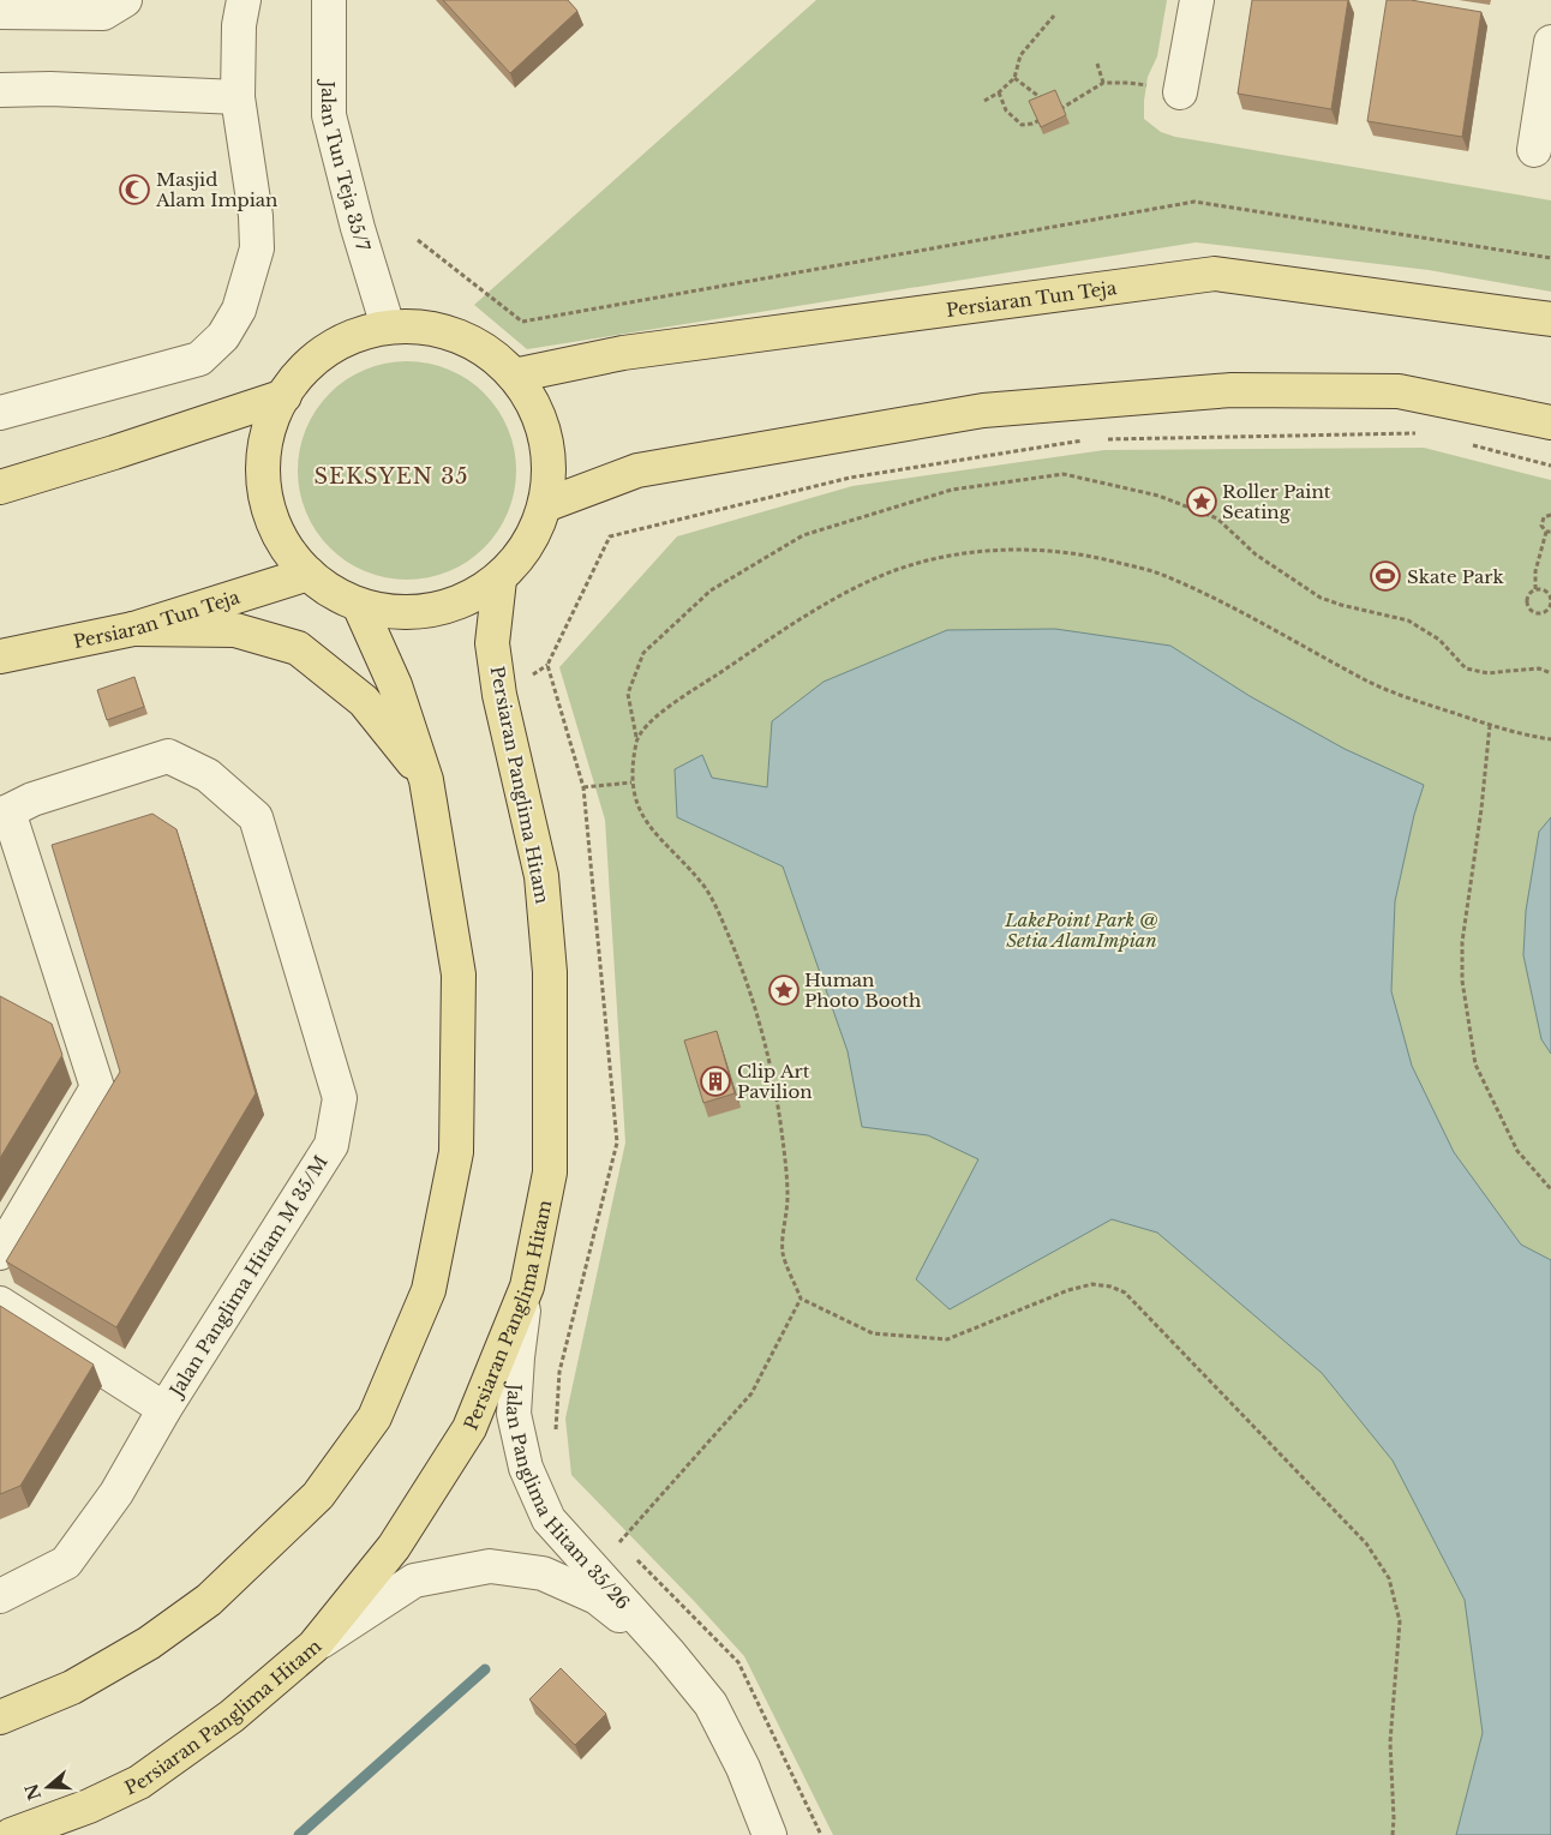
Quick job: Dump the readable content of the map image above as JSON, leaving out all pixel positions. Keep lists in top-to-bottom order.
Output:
{
  "streets": {
    "main road": ["Persiaran Tun Teja", "Persiaran Panglima Hitam"],
    "street": ["Jalan Tun Teja 35/7", "Jalan Panglima Hitam M 35/M", "Jalan Panglima Hitam 35/26"]
  },
  "crossings": [
    ["Persiaran Panglima Hitam", "Jalan Panglima Hitam 35/26"]
  ],
  "districts": ["SEKSYEN 35"],
  "parks": ["LakePoint Park @ Setia AlamImpian"],
  "places": {
    "mosque": ["Masjid Alam Impian"],
    "place": ["Roller Paint Seating", "Human Photo Booth"],
    "sports": ["Skate Park"],
    "building": ["Clip Art Pavilion"]
  },
  "north": "left"
}
